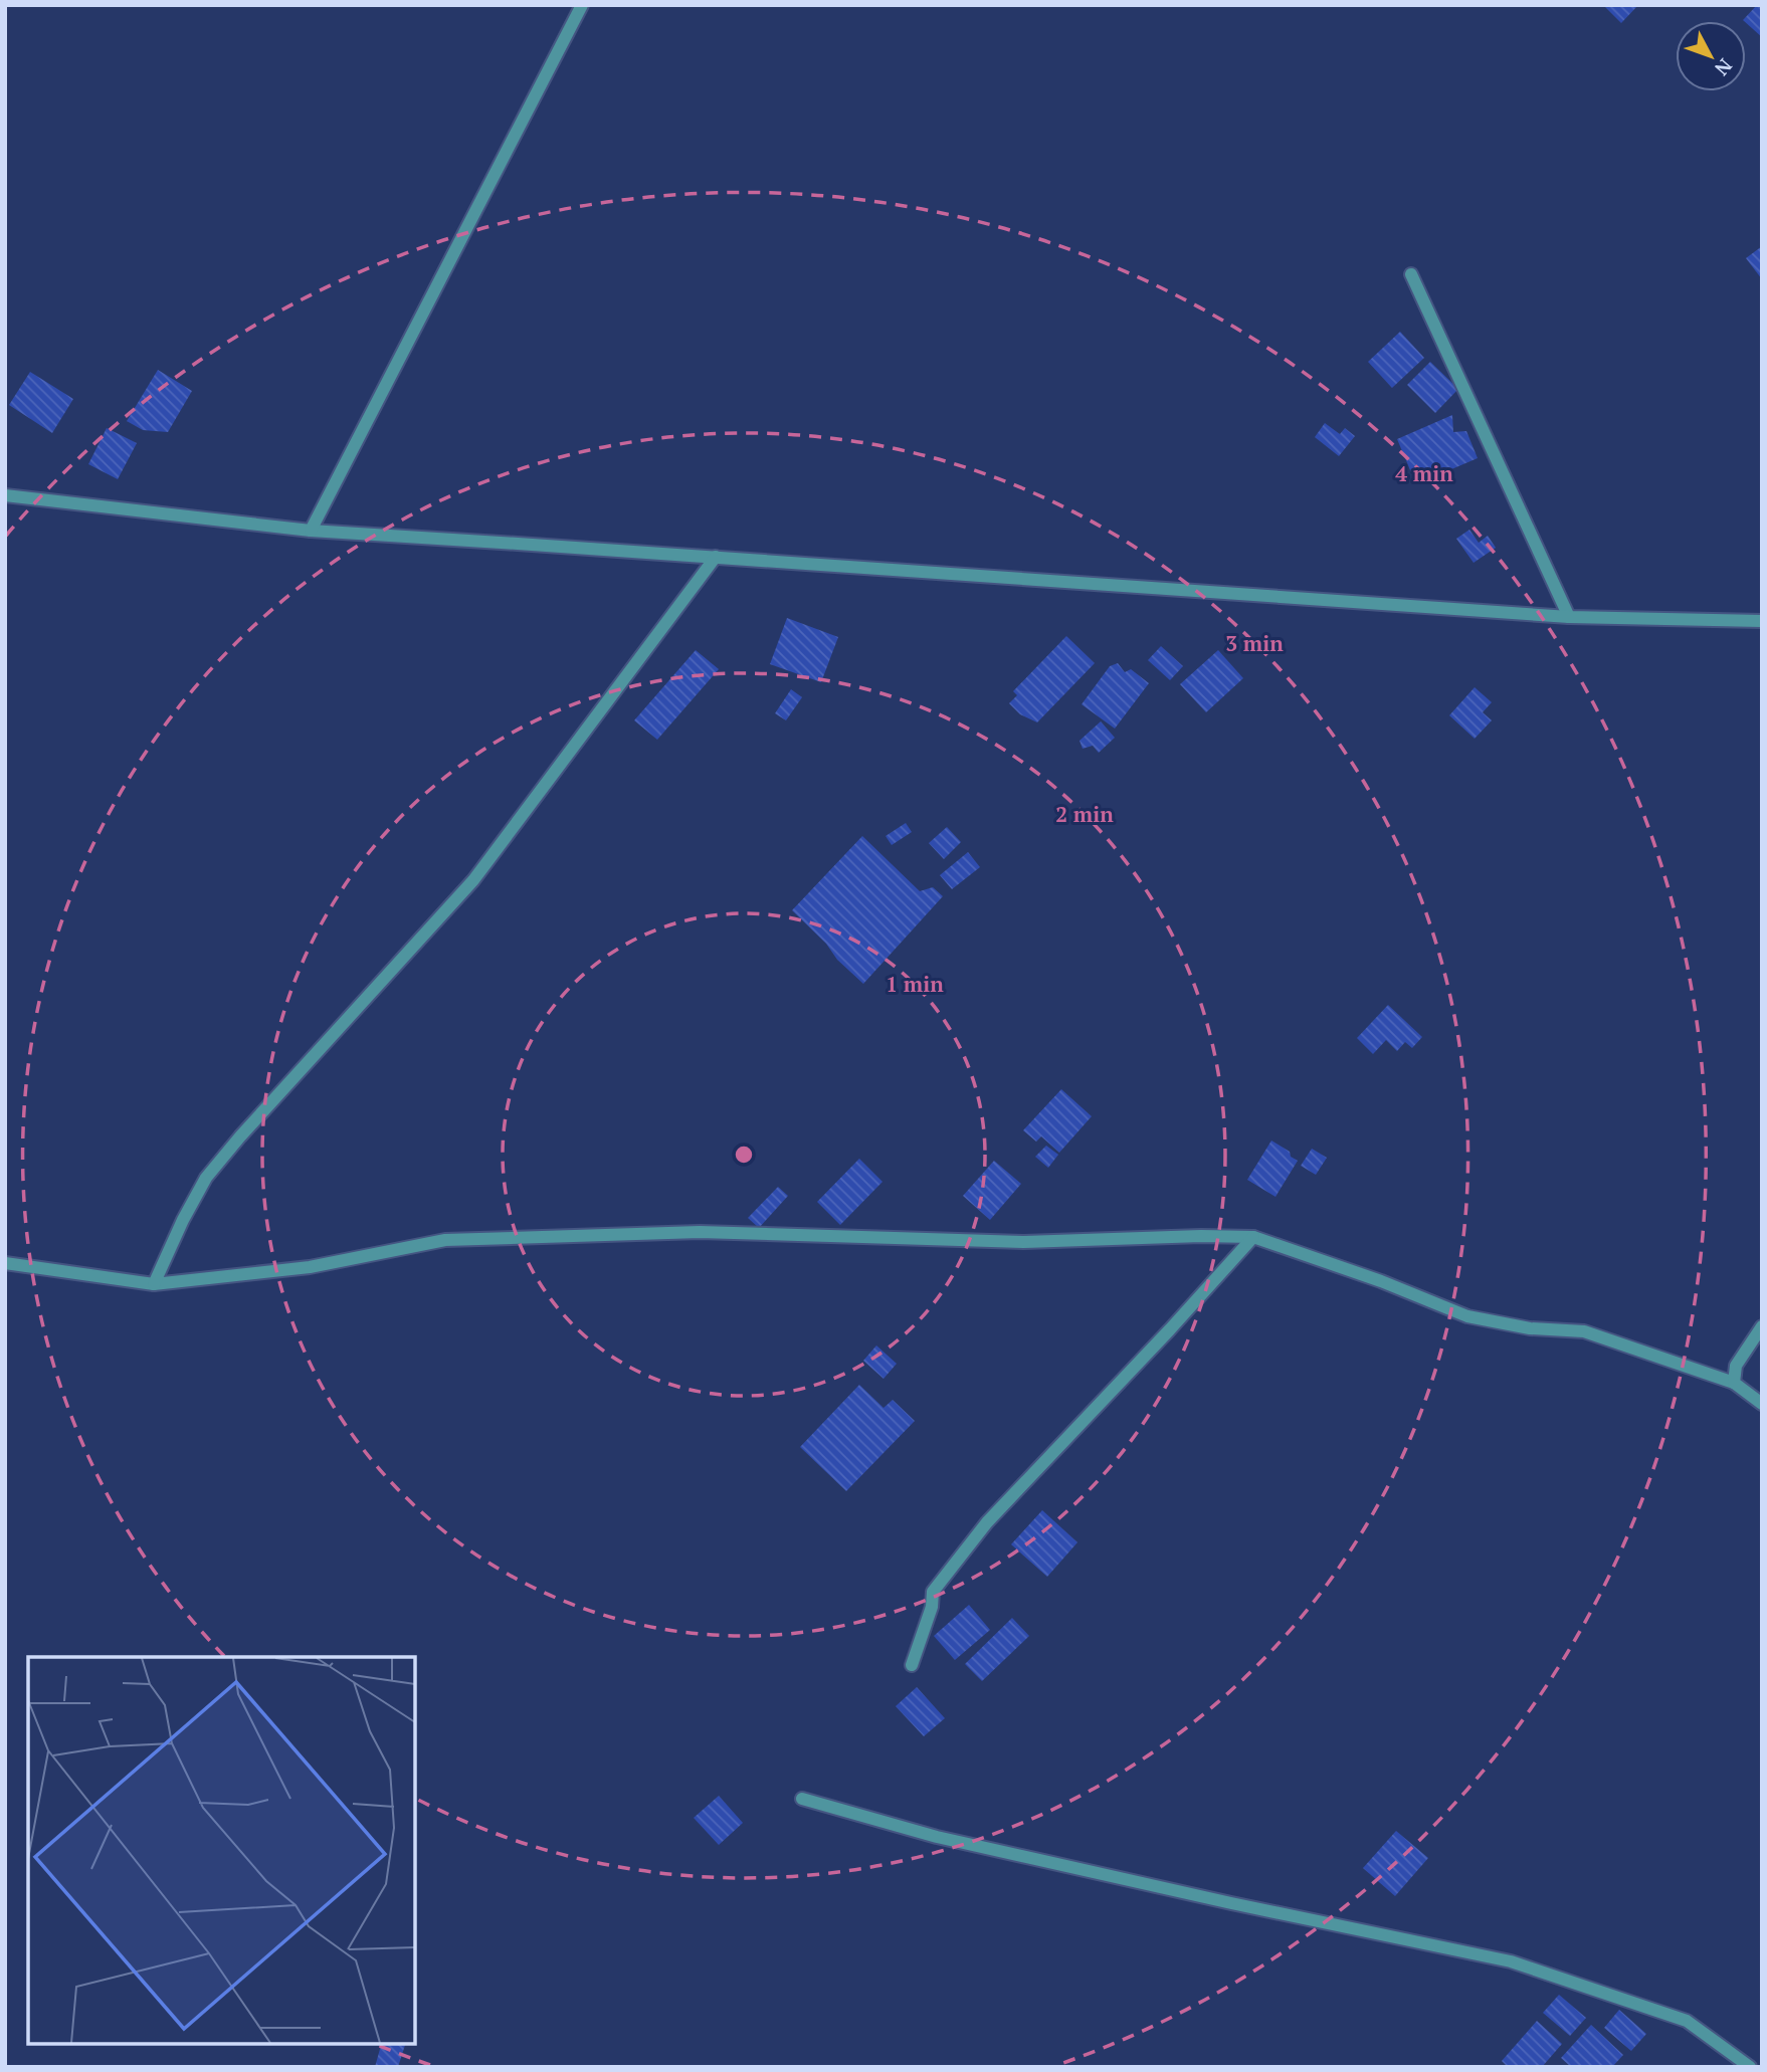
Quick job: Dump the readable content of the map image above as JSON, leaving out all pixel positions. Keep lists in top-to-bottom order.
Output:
{
  "north": "bottom right",
  "rings": [
    "4 min",
    "3 min",
    "2 min",
    "1 min"
  ]
}
